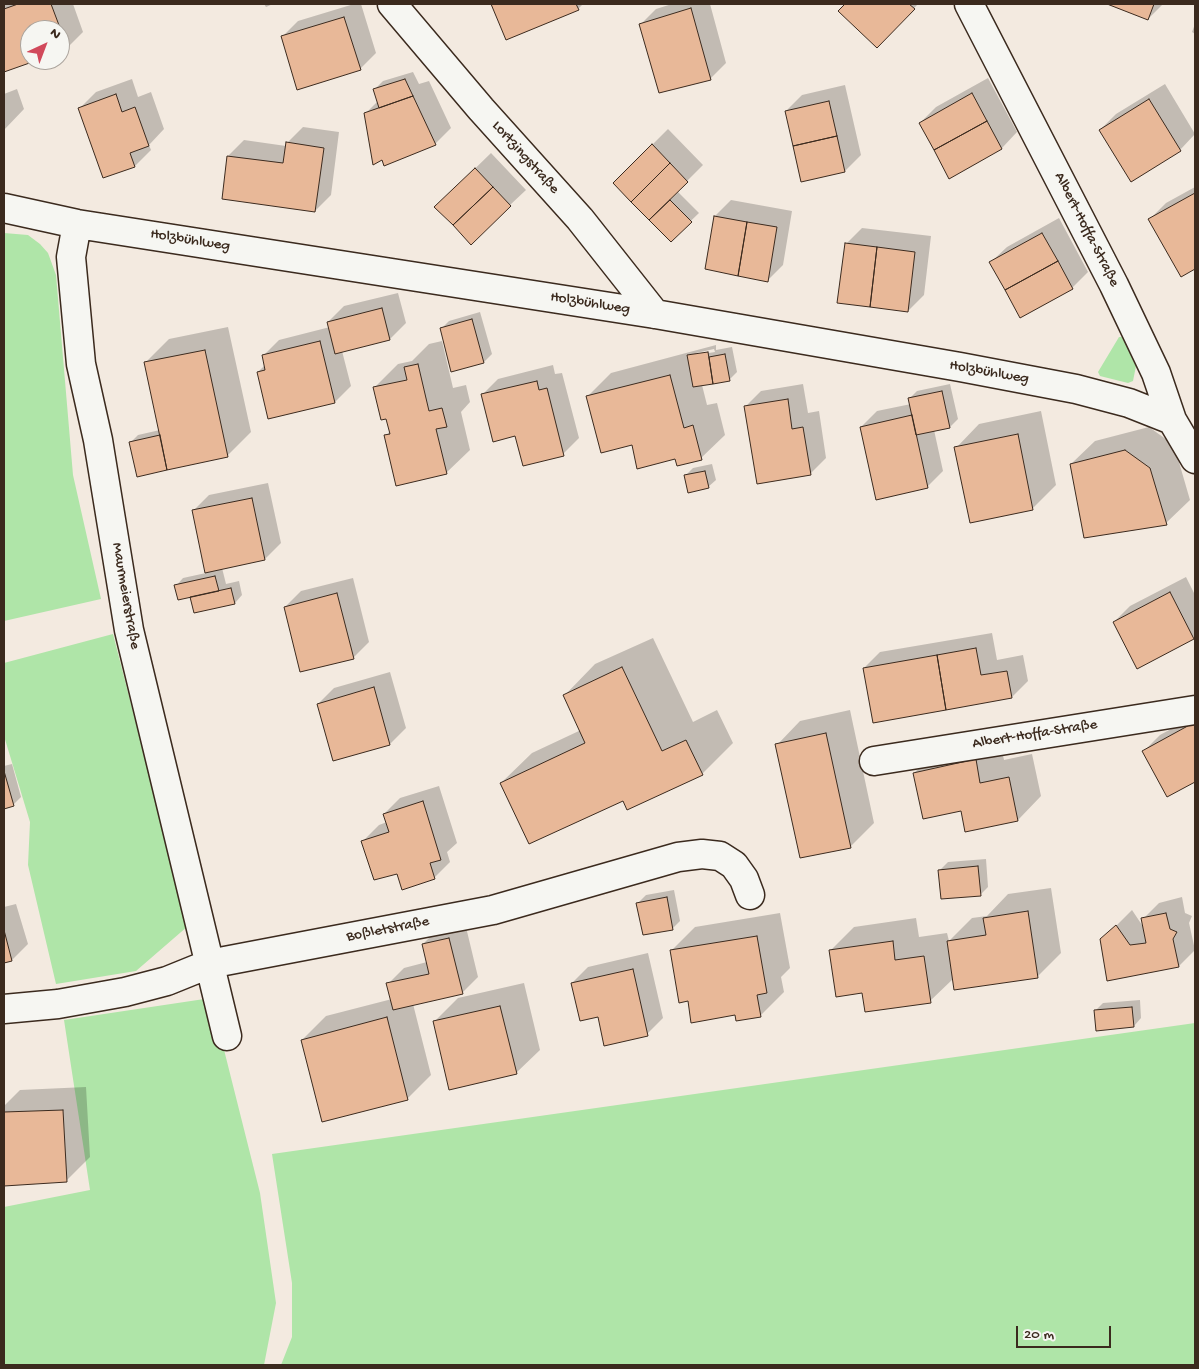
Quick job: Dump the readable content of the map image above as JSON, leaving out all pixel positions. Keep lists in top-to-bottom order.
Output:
{
  "streets": {
    "street": [
      "Lortzingstraße",
      "Albert-Hoffa-Straße",
      "Holzbühlweg",
      "Maurmeierstraße",
      "Boßletstraße"
    ]
  },
  "crossings": [
    ["Lortzingstraße", "Holzbühlweg"],
    ["Albert-Hoffa-Straße", "Holzbühlweg"],
    ["Holzbühlweg", "Maurmeierstraße"],
    ["Maurmeierstraße", "Boßletstraße"]
  ],
  "scale_bar": "20 m",
  "north": "top right"
}
